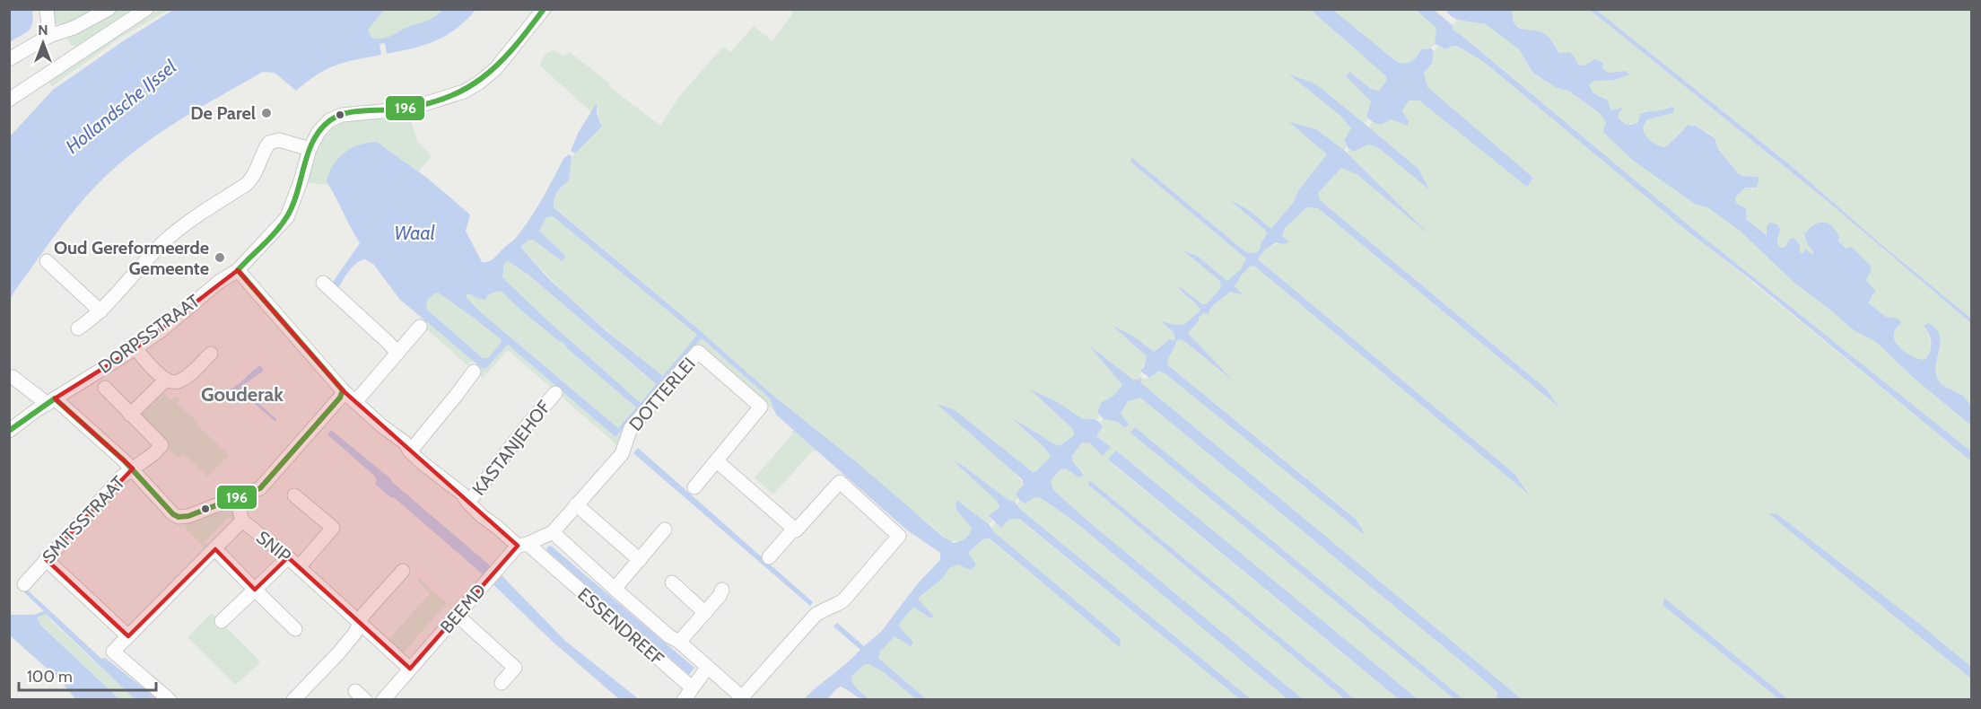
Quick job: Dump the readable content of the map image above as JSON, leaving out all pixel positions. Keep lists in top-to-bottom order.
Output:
{
  "streets": {
    "street": [
      "DORPSSTRAAT",
      "DOTTERLEI",
      "KASTANJEHOF",
      "SMITSSTRAAT",
      "SNIP",
      "BEEMD",
      "ESSENDREEF"
    ]
  },
  "crossings": [
    ["DORPSSTRAAT", "ESSENDREEF"],
    ["KASTANJEHOF", "ESSENDREEF"],
    ["SNIP", "BEEMD"],
    ["BEEMD", "ESSENDREEF"]
  ],
  "districts": ["Gouderak"],
  "water": ["Hollandsche IJssel", "Waal"],
  "places": ["De Parel", "Oud Gereformeerde Gemeente"],
  "lines": ["transit line 196"],
  "scale_bar": "100 m",
  "north": "top"
}
